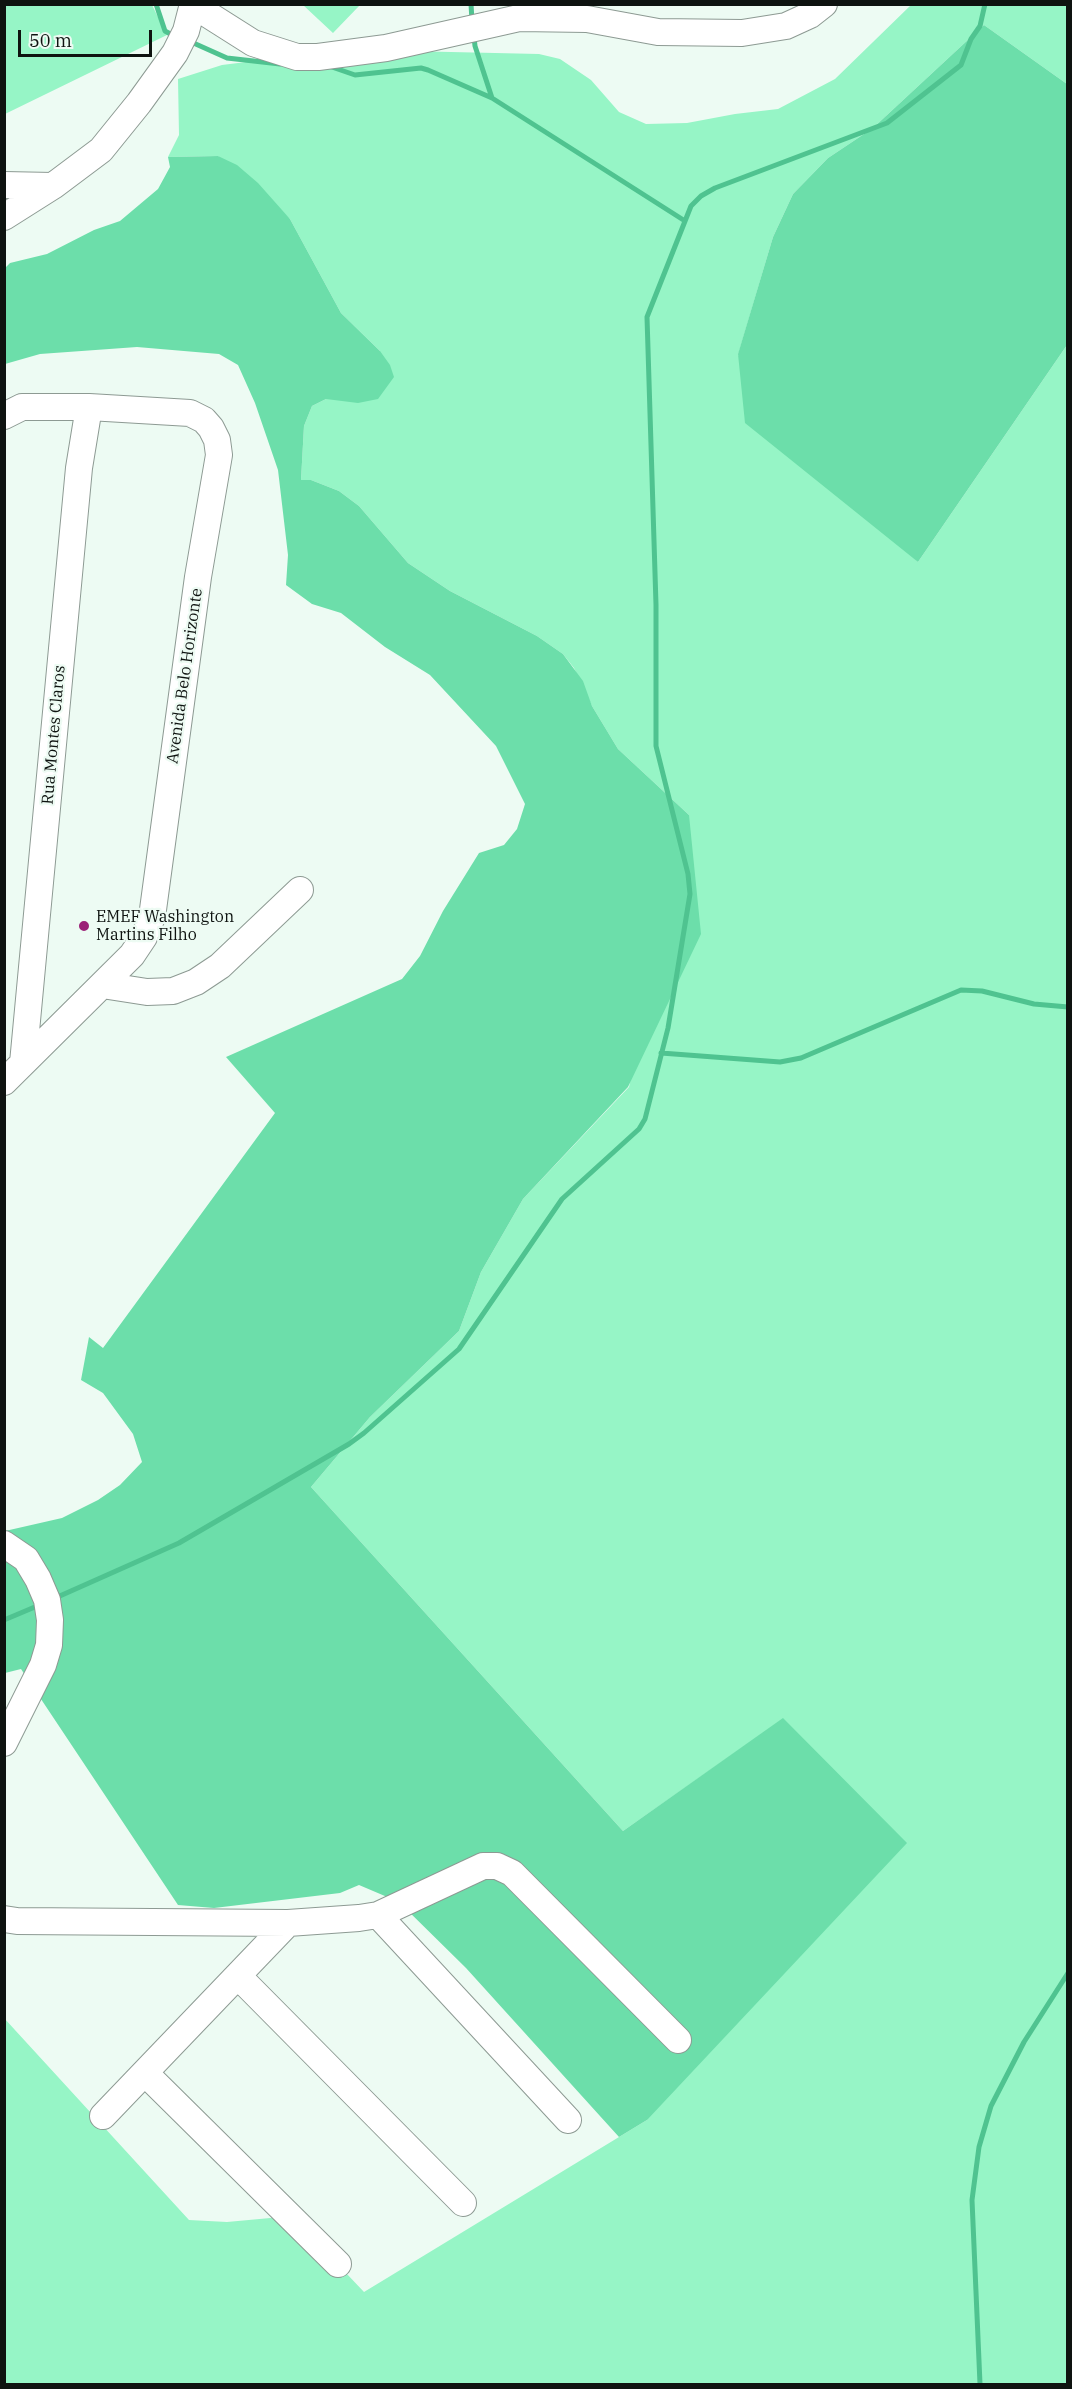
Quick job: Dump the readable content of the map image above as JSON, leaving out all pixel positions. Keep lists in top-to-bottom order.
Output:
{
  "streets": {
    "street": ["Avenida Belo Horizonte", "Rua Montes Claros"]
  },
  "crossings": [
    ["Avenida Belo Horizonte", "Rua Montes Claros"]
  ],
  "places": ["EMEF Washington Martins Filho"],
  "scale_bar": "50 m"
}
